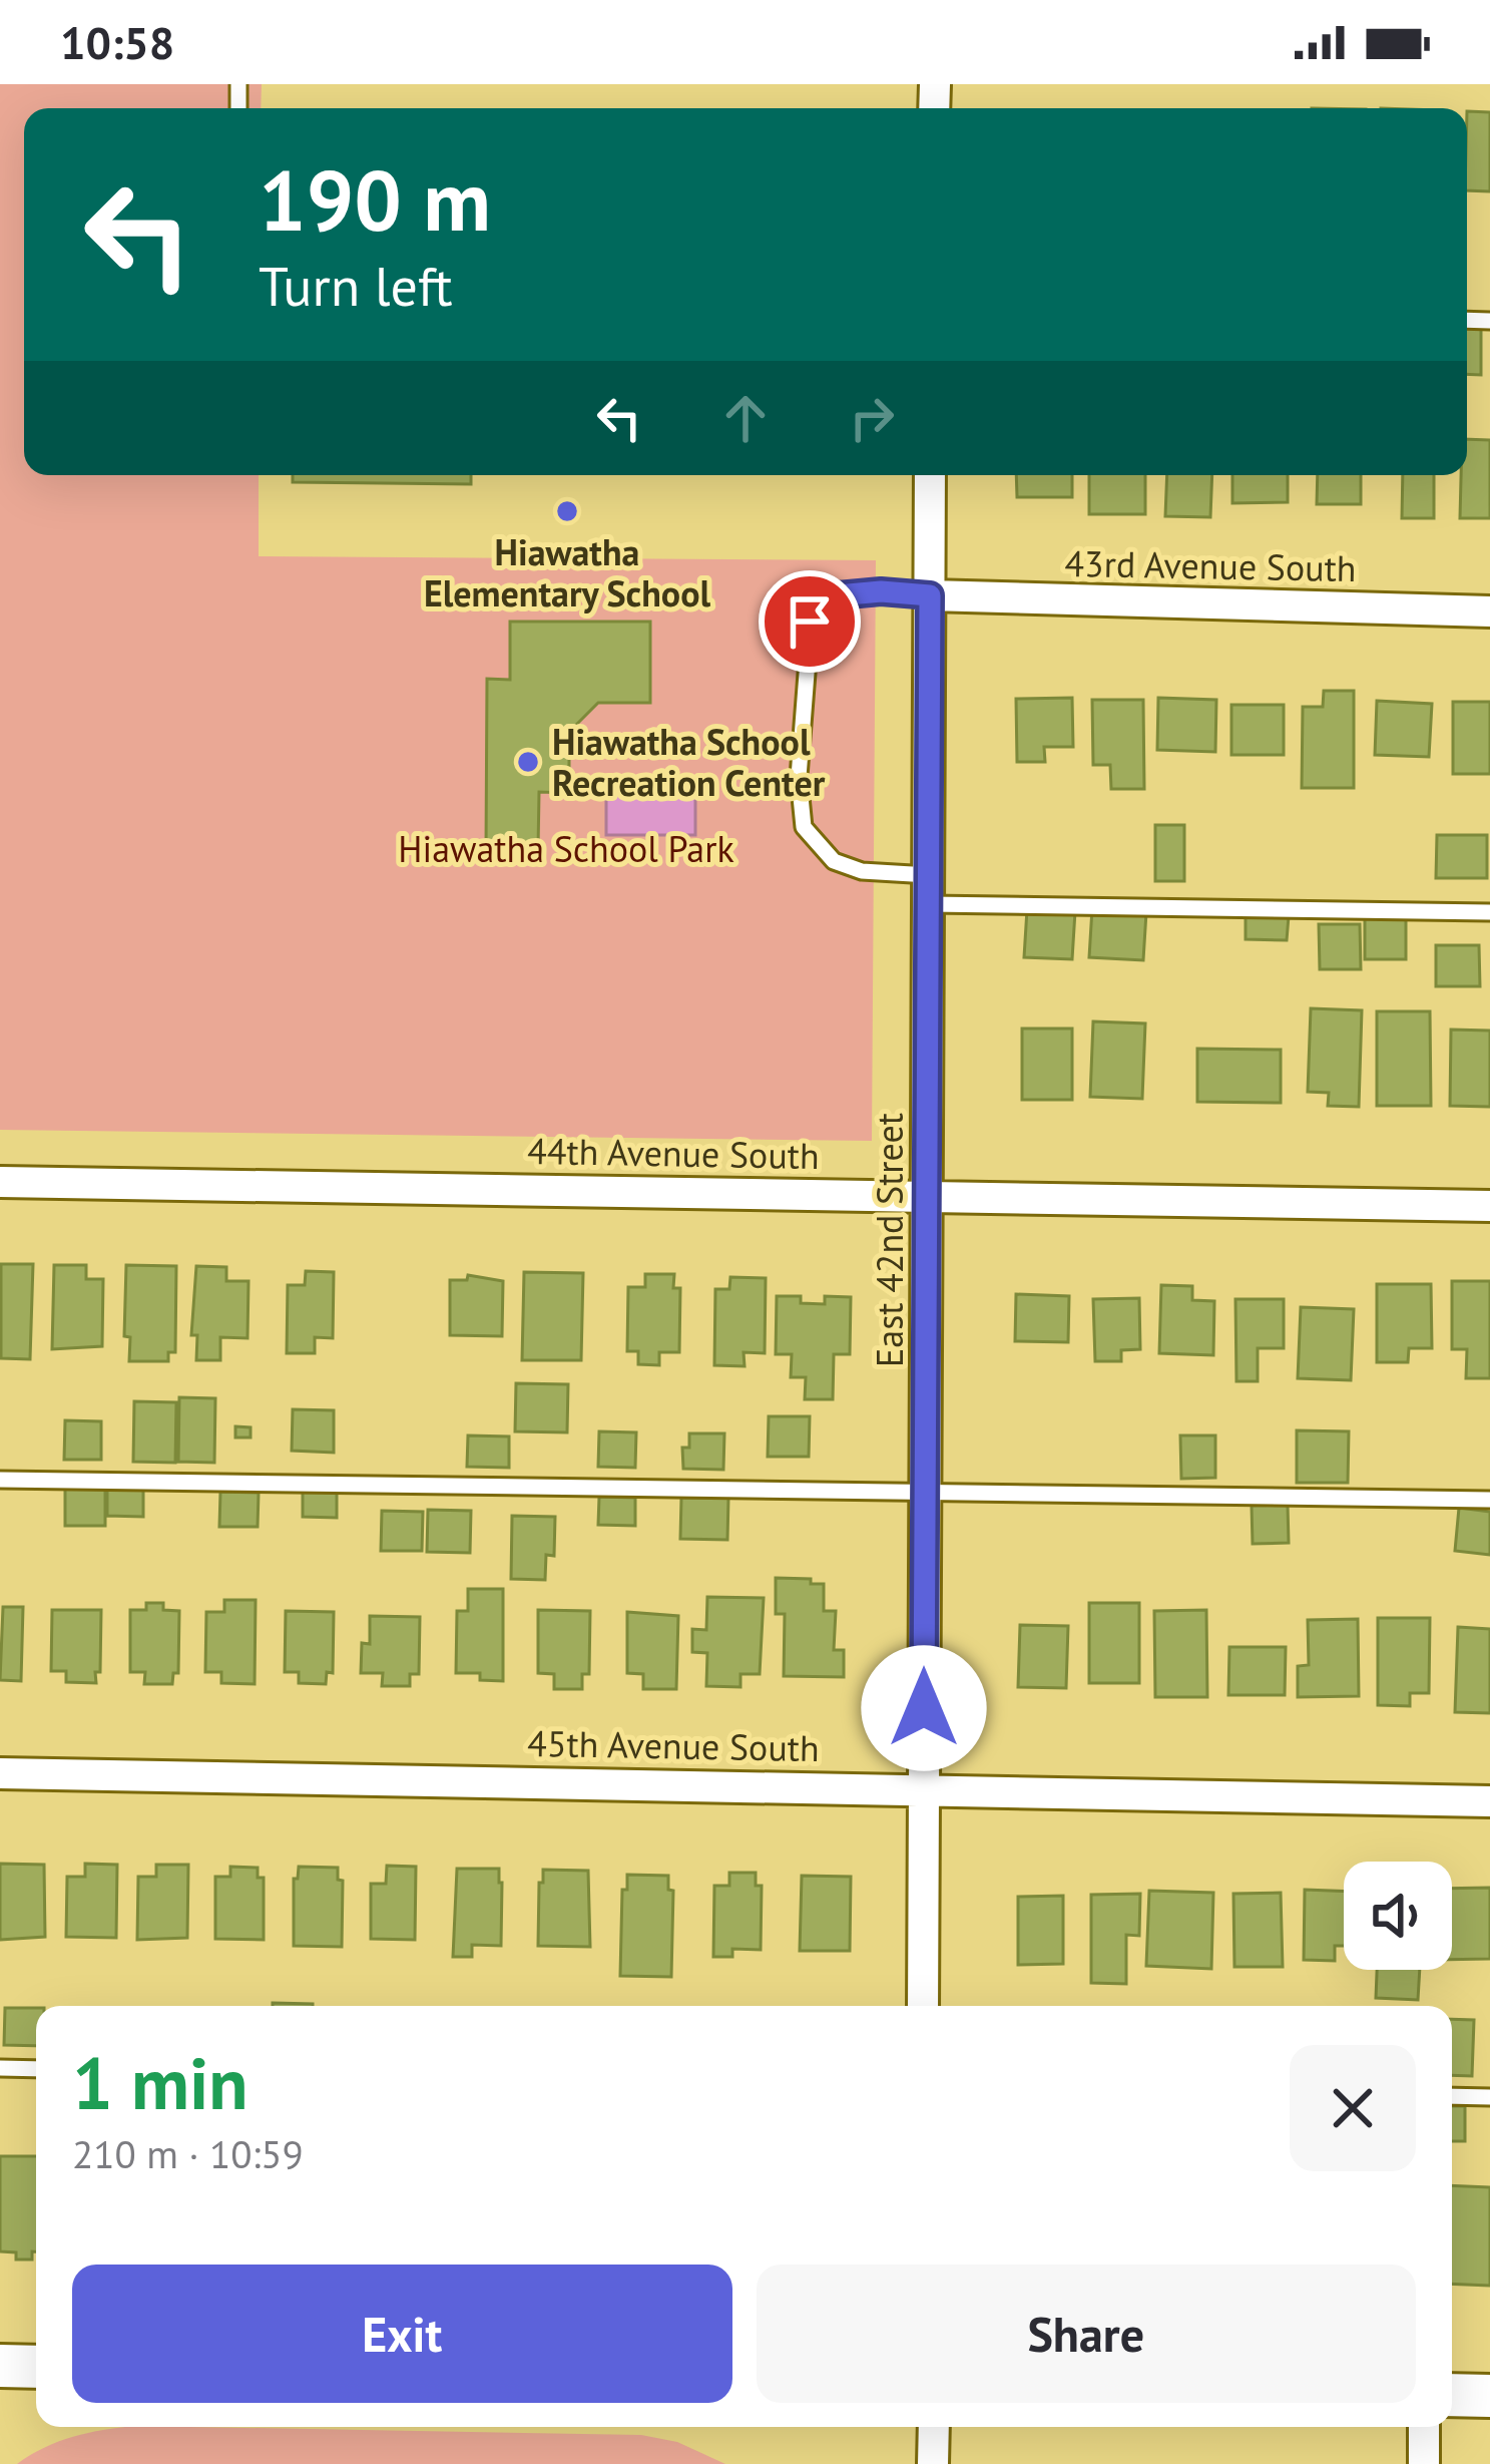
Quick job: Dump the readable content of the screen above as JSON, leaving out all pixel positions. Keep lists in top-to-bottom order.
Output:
{
  "streets": {
    "street": [
      "43rd Avenue South",
      "44th Avenue South",
      "East 42nd Street",
      "45th Avenue South"
    ]
  },
  "crossings": [
    ["43rd Avenue South", "East 42nd Street"],
    ["44th Avenue South", "East 42nd Street"],
    ["East 42nd Street", "45th Avenue South"]
  ],
  "parks": ["Hiawatha School Park"],
  "places": ["Hiawatha Elementary School", "Hiawatha School Recreation Center"],
  "page": {
    "status": "10:58",
    "turn": ["190 m", "Turn left"],
    "heading": ["1 min", "210 m · 10:59"],
    "buttons": ["Exit", "Share"]
  }
}
